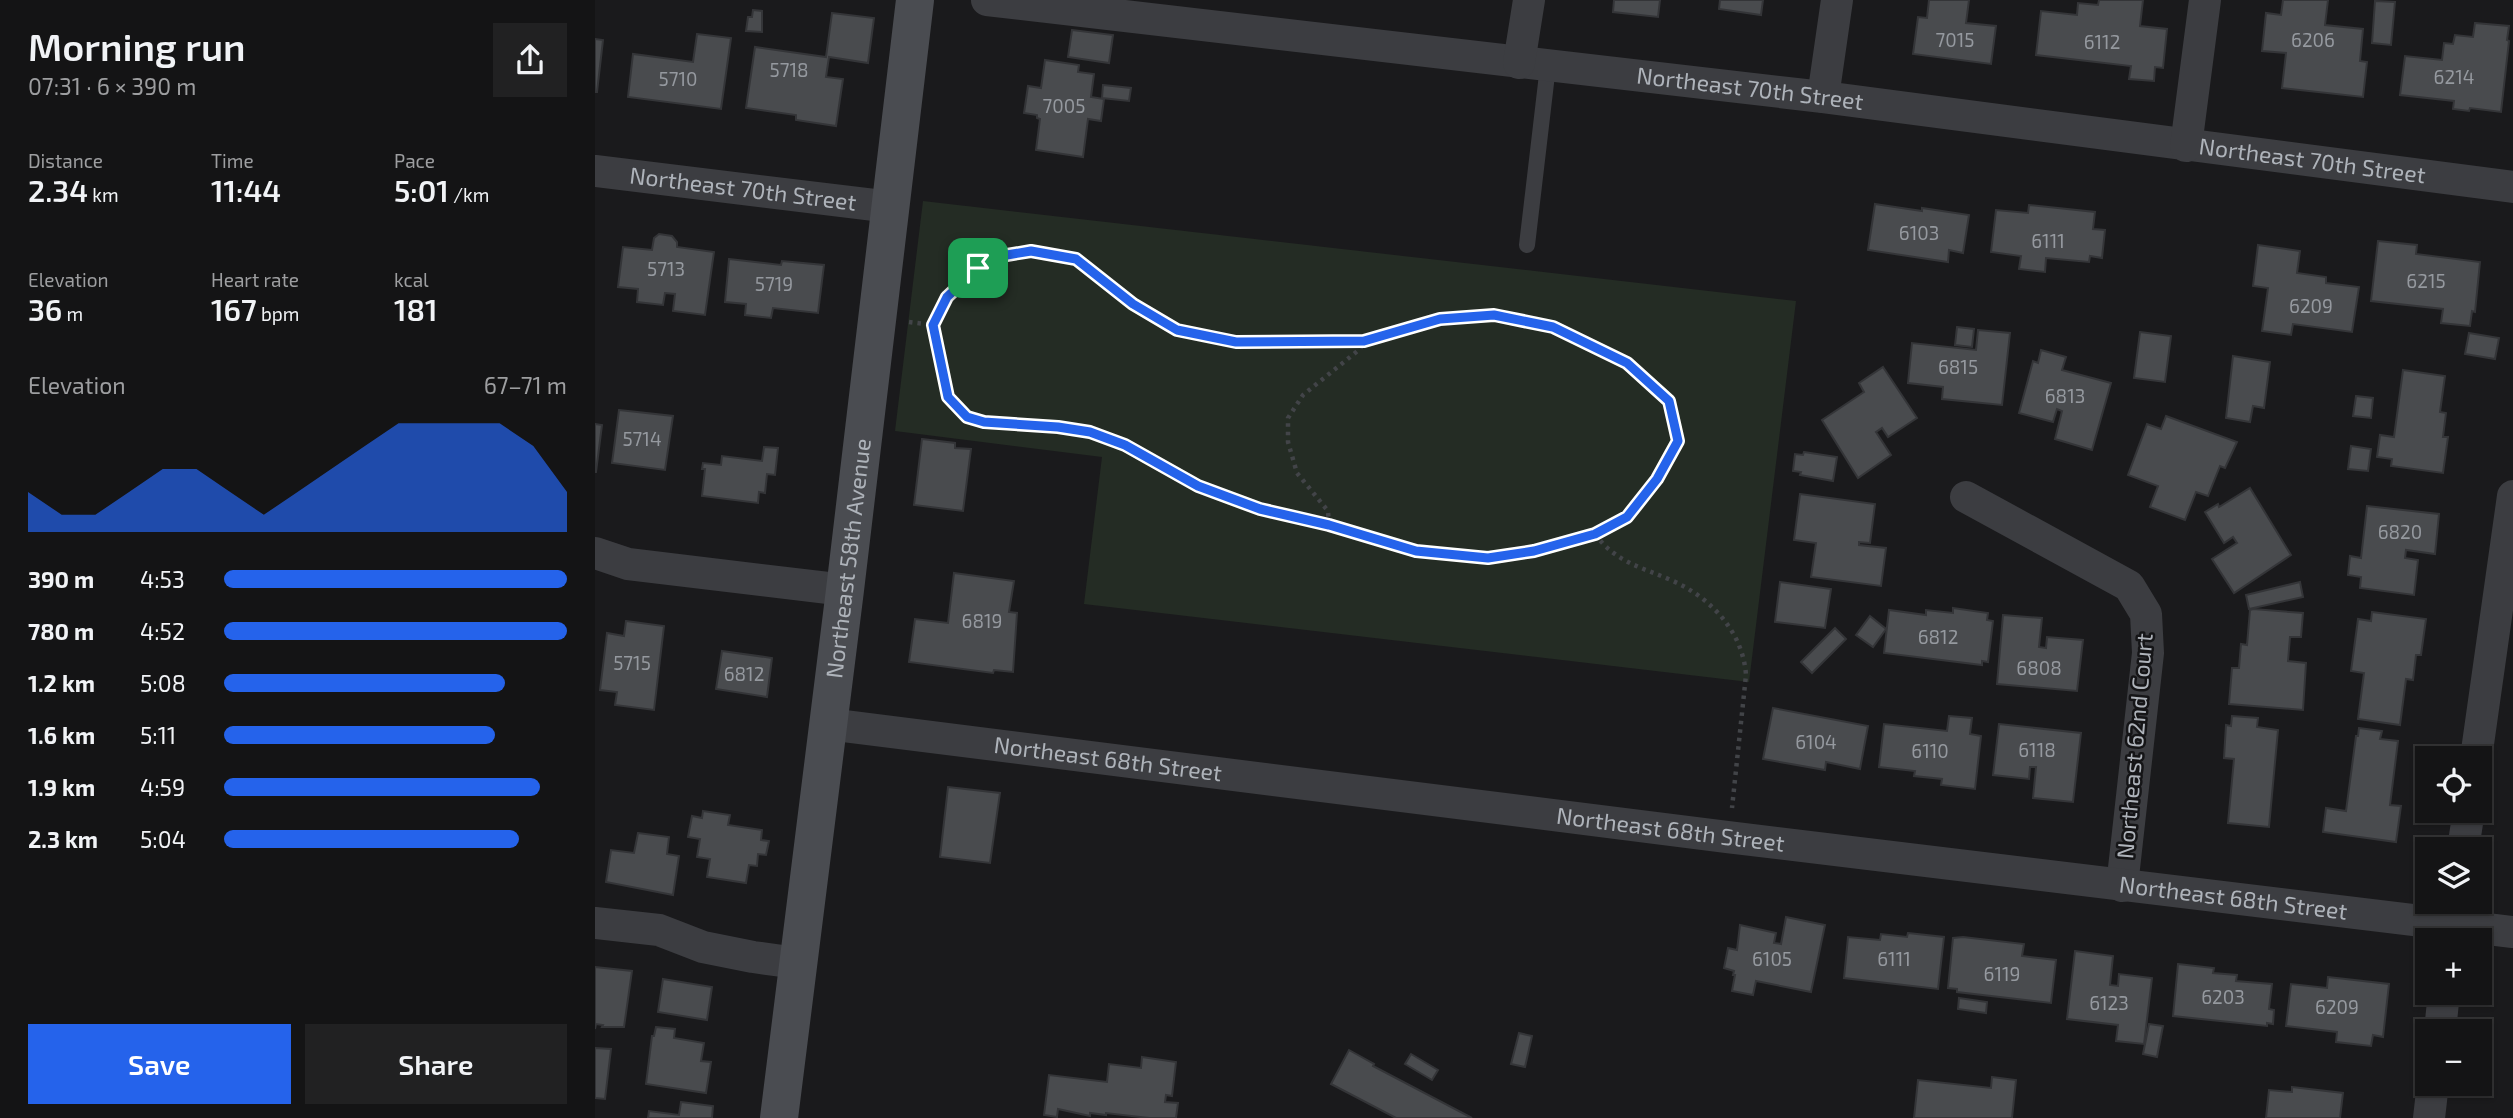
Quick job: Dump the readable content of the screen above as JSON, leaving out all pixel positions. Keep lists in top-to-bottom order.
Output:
{
  "streets": {
    "street": [
      "Northeast 70th Street",
      "Northeast 58th Avenue",
      "Northeast 62nd Court",
      "Northeast 68th Street"
    ]
  },
  "crossings": [
    ["Northeast 70th Street", "Northeast 58th Avenue"],
    ["Northeast 58th Avenue", "Northeast 68th Street"],
    ["Northeast 62nd Court", "Northeast 68th Street"]
  ],
  "house_numbers": [
    "7015",
    "6206",
    "6112",
    "5718",
    "6214",
    "5710",
    "7005",
    "6103",
    "6111",
    "5713",
    "6215",
    "5719",
    "6209",
    "6815",
    "6813",
    "5714",
    "6820",
    "6819",
    "6812",
    "5715",
    "6808",
    "6812",
    "6104",
    "6118",
    "6110",
    "6105",
    "6111",
    "6119",
    "6203",
    "6123",
    "6209"
  ],
  "page": {
    "heading": ["Morning run", "07:31 · 6 × 390 m"],
    "stats": [
      ["Distance", "2.34 km"],
      ["Time", "11:44"],
      ["Pace", "5:01 /km"],
      ["Elevation", "36 m"],
      ["Heart rate", "167 bpm"],
      ["kcal", "181"]
    ],
    "chart": ["Elevation", "67–71 m"],
    "list": [
      {
        "name": "390 m",
        "note": "4:53"
      },
      {
        "name": "780 m",
        "note": "4:52"
      },
      {
        "name": "1.2 km",
        "note": "5:08"
      },
      {
        "name": "1.6 km",
        "note": "5:11"
      },
      {
        "name": "1.9 km",
        "note": "4:59"
      },
      {
        "name": "2.3 km",
        "note": "5:04"
      }
    ],
    "map_buttons": ["+", "−"],
    "buttons": ["Save", "Share"]
  }
}
